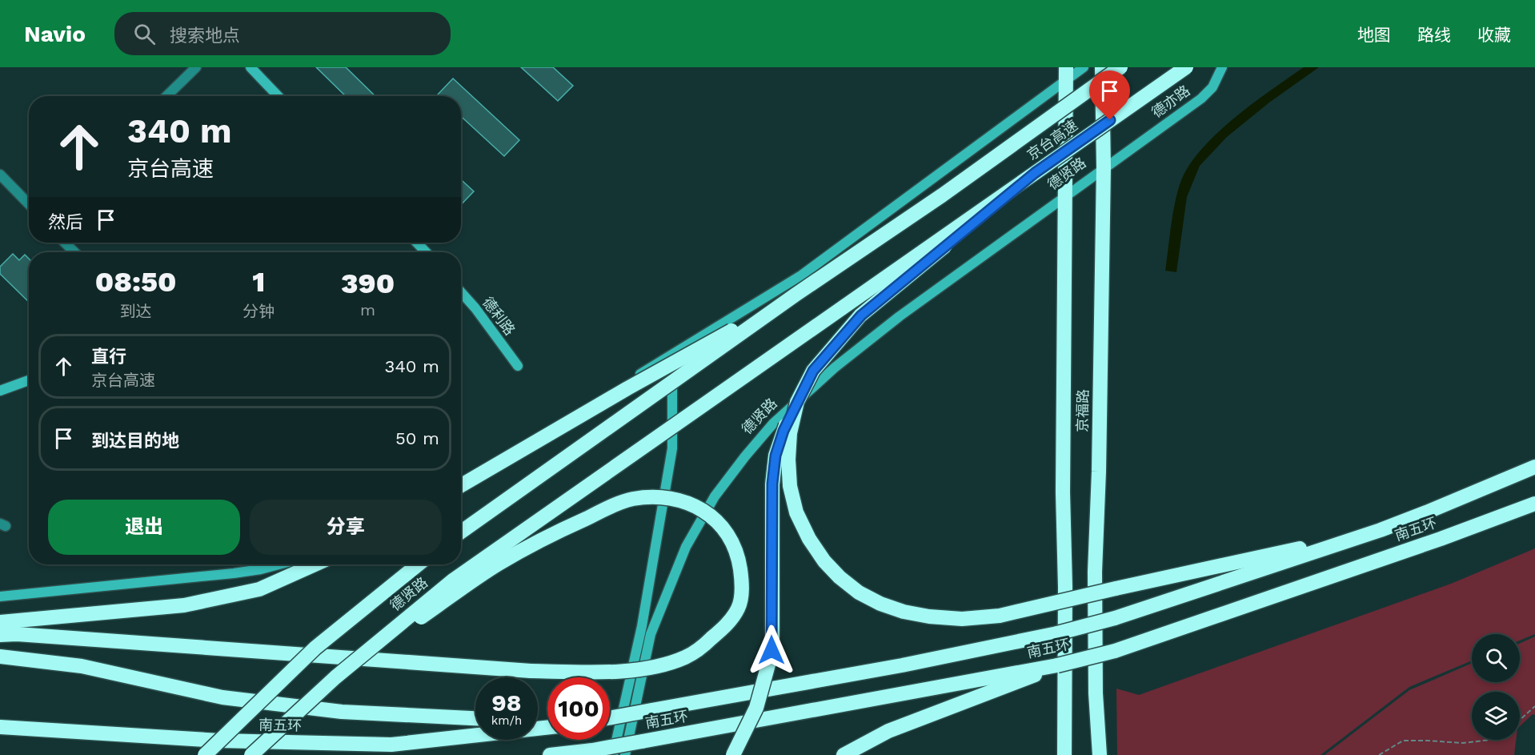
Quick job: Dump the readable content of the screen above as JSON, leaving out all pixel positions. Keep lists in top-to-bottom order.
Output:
{
  "streets": {
    "highway": [
      "京台高速",
      "德贤路",
      "京福路",
      "南五环"
    ],
    "street": ["德亦路", "德利路"]
  },
  "crossings": [
    ["德亦路", "德贤路"],
    ["德亦路", "京福路"],
    ["京台高速", "德贤路"],
    ["德贤路", "京福路"]
  ],
  "page": {
    "header": "Navio",
    "search": "搜索地点",
    "nav": ["地图", "路线", "收藏"],
    "turn": ["340 m", "京台高速"],
    "then": "然后",
    "eta": [
      "08:50",
      "到达",
      "1",
      "分钟",
      "390",
      "m"
    ],
    "list": [
      {
        "name": "直行",
        "note": "京台高速",
        "value": "340 m"
      },
      {
        "name": "到达目的地",
        "value": "50 m"
      }
    ],
    "buttons": ["退出", "分享"],
    "speed": "98 km/h",
    "limit": "100"
  }
}
